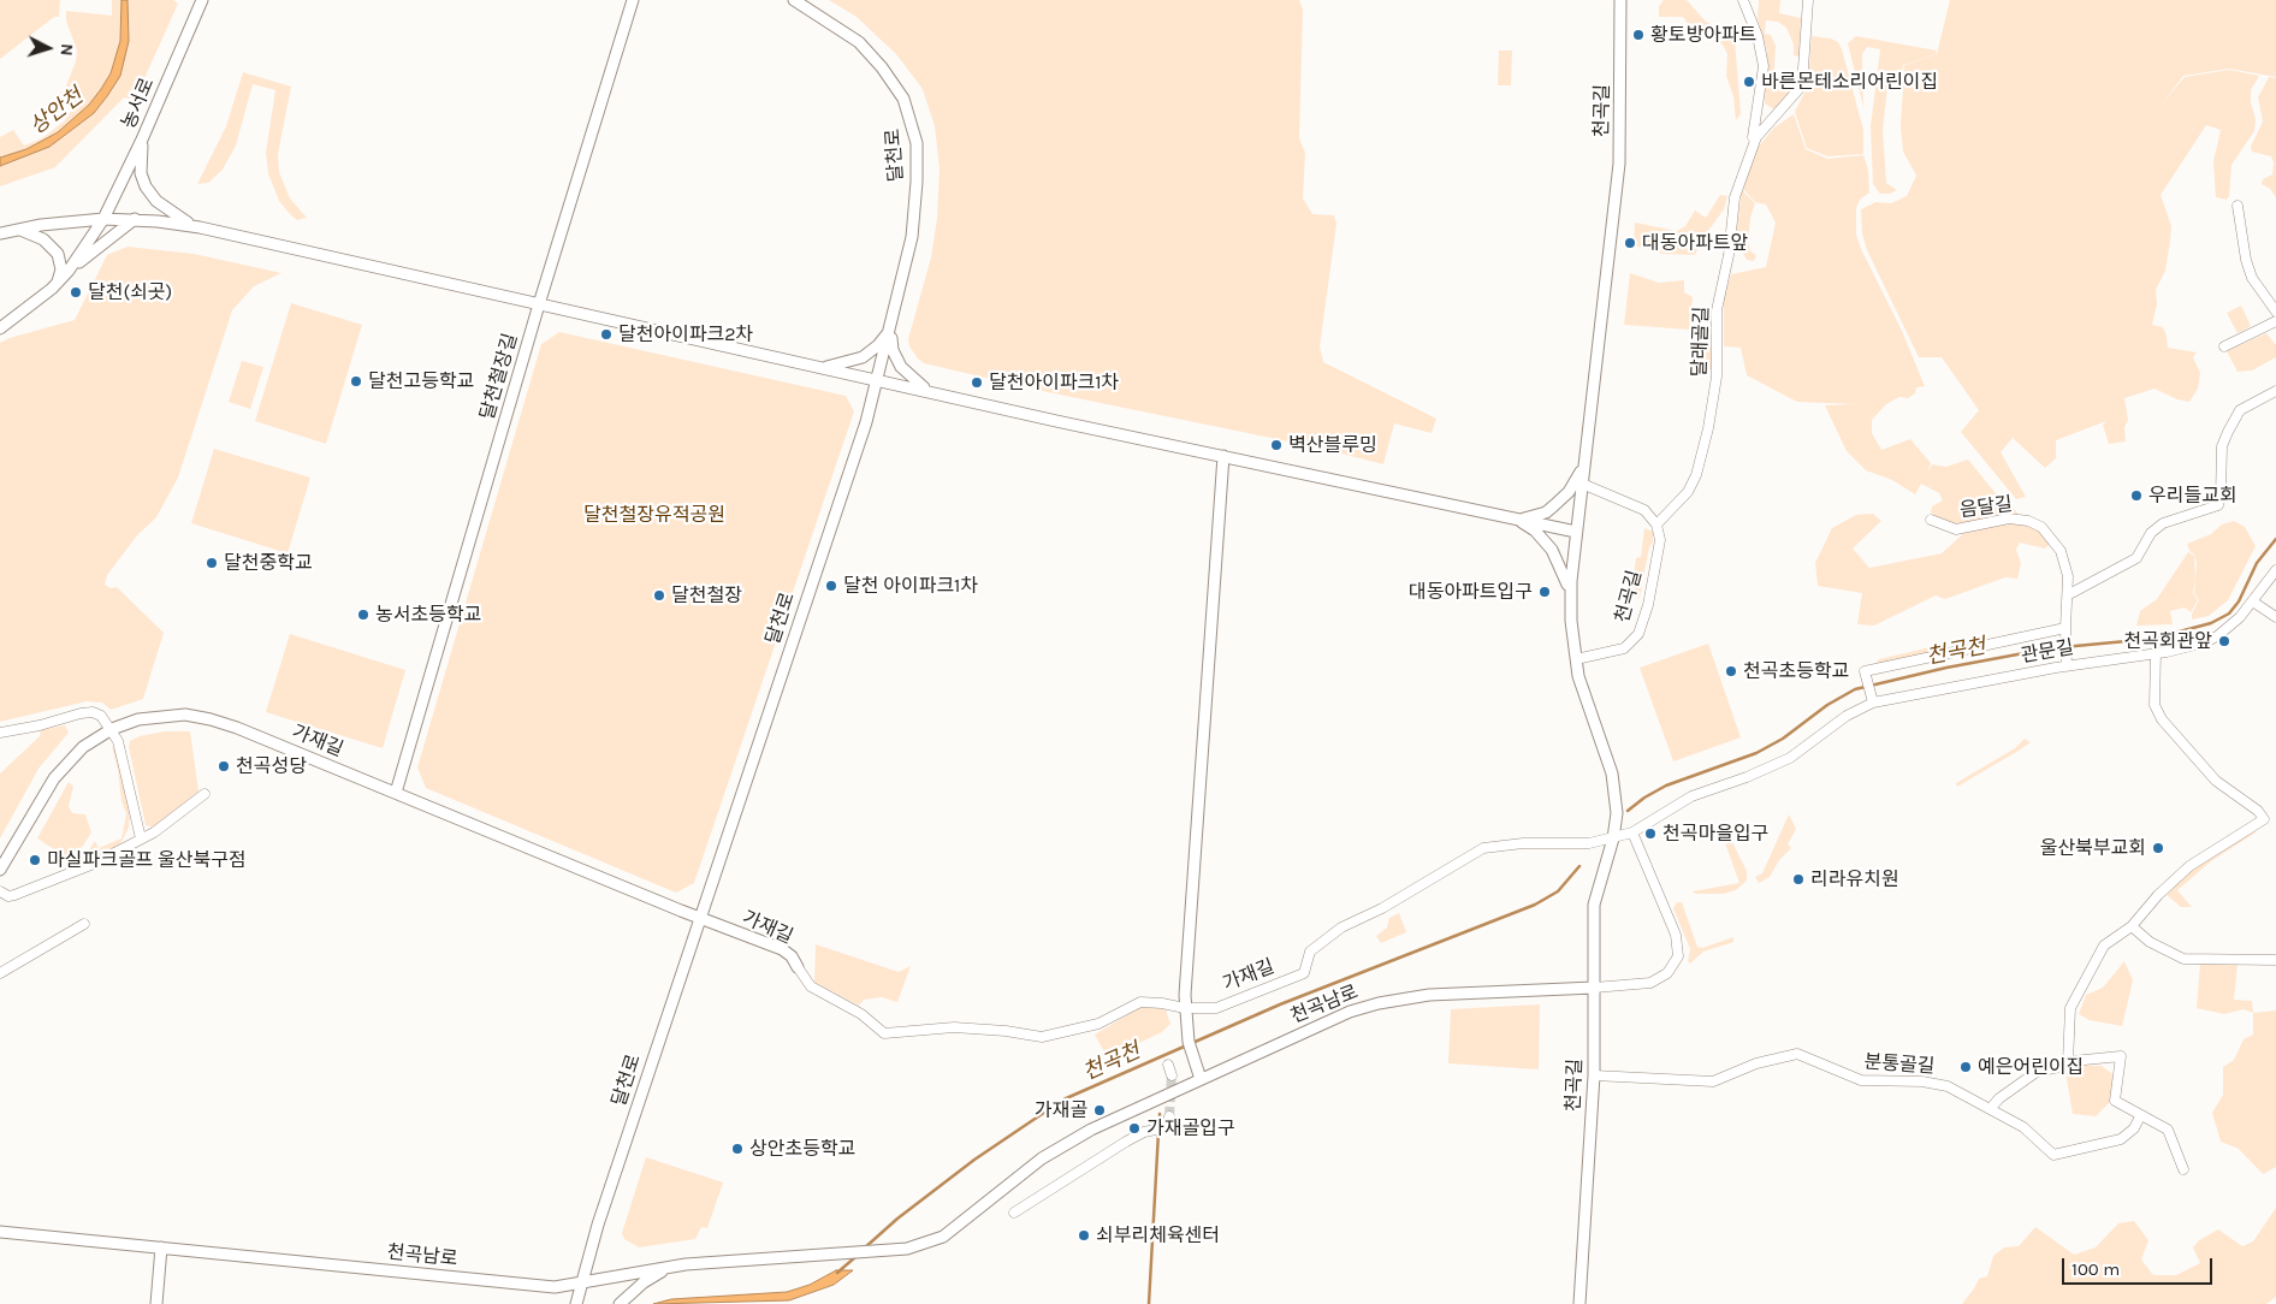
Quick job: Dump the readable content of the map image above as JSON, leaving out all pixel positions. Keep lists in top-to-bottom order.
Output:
{
  "streets": {
    "street": [
      "농서로",
      "천곡길",
      "달천로",
      "달래골길",
      "달천철장길",
      "음달길",
      "관문길",
      "가재길",
      "천곡남로",
      "분통골길"
    ]
  },
  "crossings": [
    ["천곡길", "달래골길"],
    ["천곡길", "관문길"],
    ["천곡길", "가재길"],
    ["천곡길", "천곡남로"],
    ["천곡길", "분통골길"],
    ["달천로", "가재길"],
    ["달천로", "천곡남로"],
    ["달천철장길", "가재길"],
    ["음달길", "관문길"],
    ["관문길", "가재길"],
    ["관문길", "천곡남로"]
  ],
  "water": ["상안천", "천곡천"],
  "parks": ["달천철장유적공원"],
  "places": [
    "황토방아파트",
    "바른몬테소리어린이집",
    "대동아파트앞",
    "달천(쇠곳)",
    "달천아이파크2차",
    "달천고등학교",
    "달천아이파크1차",
    "벽산블루밍",
    "우리들교회",
    "달천중학교",
    "달천 아이파크1차",
    "대동아파트입구",
    "달천철장",
    "농서초등학교",
    "천곡회관앞",
    "천곡초등학교",
    "천곡성당",
    "천곡마을입구",
    "울산북부교회",
    "마실파크골프 울산북구점",
    "리라유치원",
    "예은어린이집",
    "가재골",
    "가재골입구",
    "상안초등학교",
    "쇠부리체육센터"
  ],
  "scale_bar": "100 m",
  "north": "right"
}
